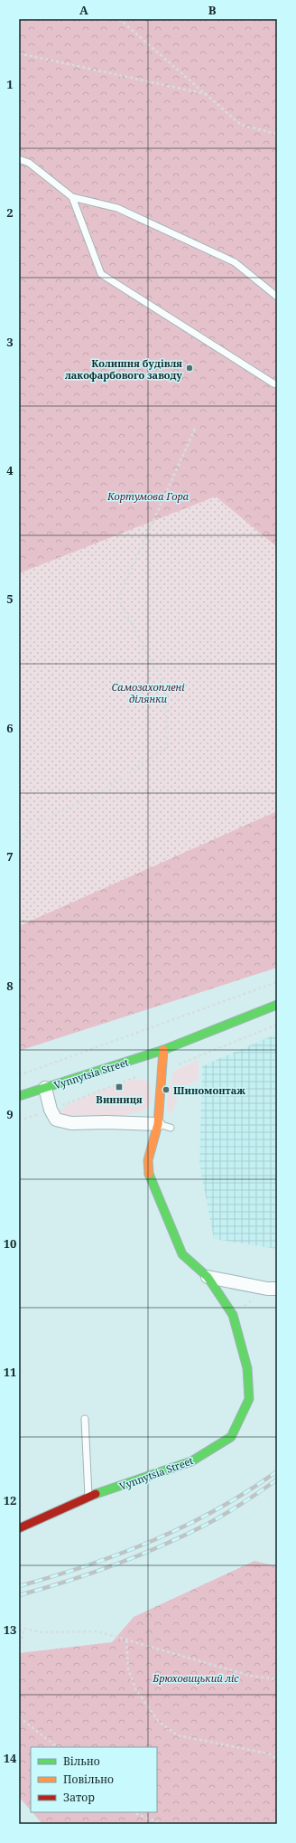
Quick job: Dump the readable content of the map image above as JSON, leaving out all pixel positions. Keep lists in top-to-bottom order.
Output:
{
  "streets": {
    "street": ["Vynnytsia Street"]
  },
  "parks": ["Кортумова Гора", "Самозахоплені ділянки", "Брюховицький ліс"],
  "places": {
    "other": ["Колишня будівля лакофарбового заводу", "Шиномонтаж"],
    "transit": ["Винниця"]
  },
  "legend": ["Вільно", "Повільно", "Затор"],
  "grid": {
    "columns": ["A", "B"],
    "rows": [
      "1",
      "2",
      "3",
      "4",
      "5",
      "6",
      "7",
      "8",
      "9",
      "10",
      "11",
      "12",
      "13",
      "14"
    ]
  }
}
